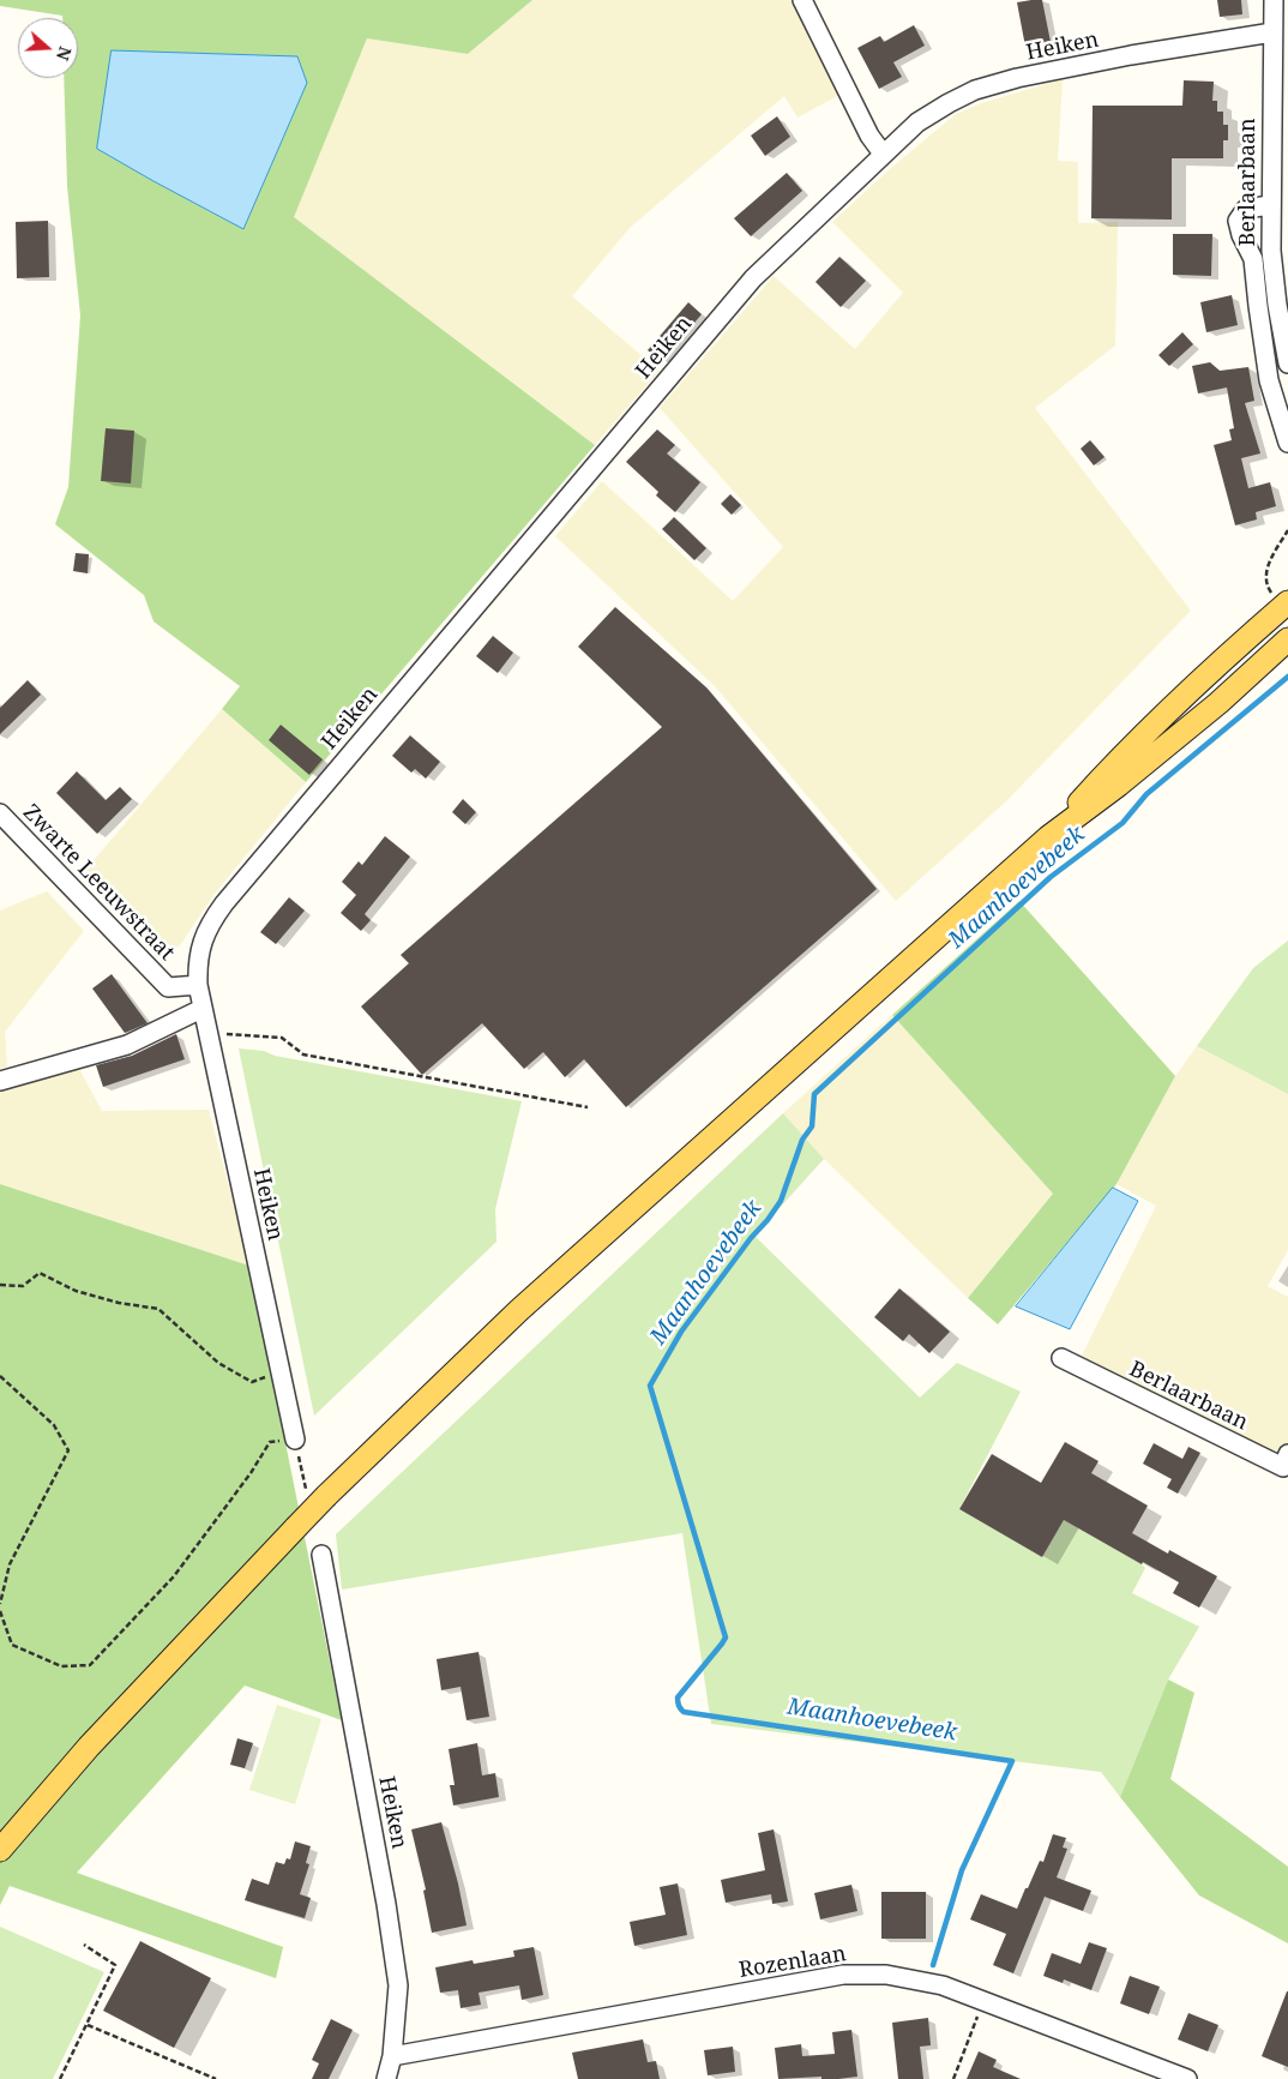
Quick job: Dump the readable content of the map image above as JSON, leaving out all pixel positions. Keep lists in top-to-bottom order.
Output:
{
  "streets": {
    "street": [
      "Heiken",
      "Berlaarbaan",
      "Zwarte Leeuwstraat",
      "Rozenlaan"
    ]
  },
  "crossings": [
    ["Heiken", "Berlaarbaan"],
    ["Heiken", "Zwarte Leeuwstraat"],
    ["Heiken", "Rozenlaan"]
  ],
  "water": ["Maanhoevebeek"],
  "north": "right"
}
